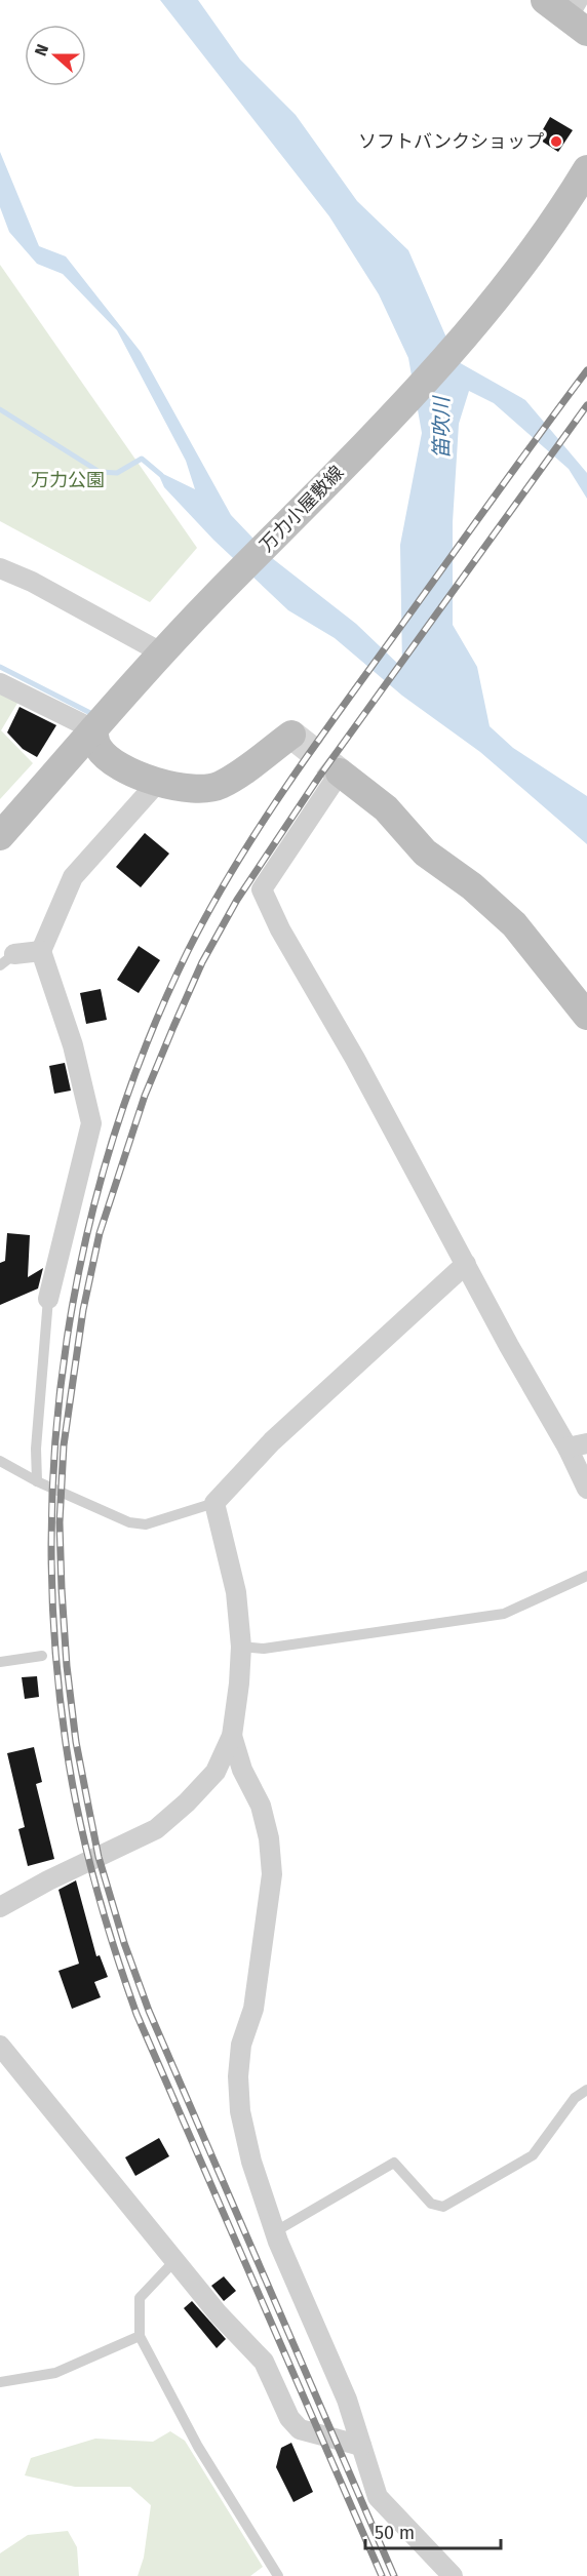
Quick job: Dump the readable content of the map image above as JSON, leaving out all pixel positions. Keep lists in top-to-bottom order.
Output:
{
  "streets": {
    "main road": ["万力小屋敷線"]
  },
  "water": ["笛吹川"],
  "parks": ["万力公園"],
  "places": ["ソフトバンクショップ"],
  "scale_bar": "50 m",
  "north": "left"
}
